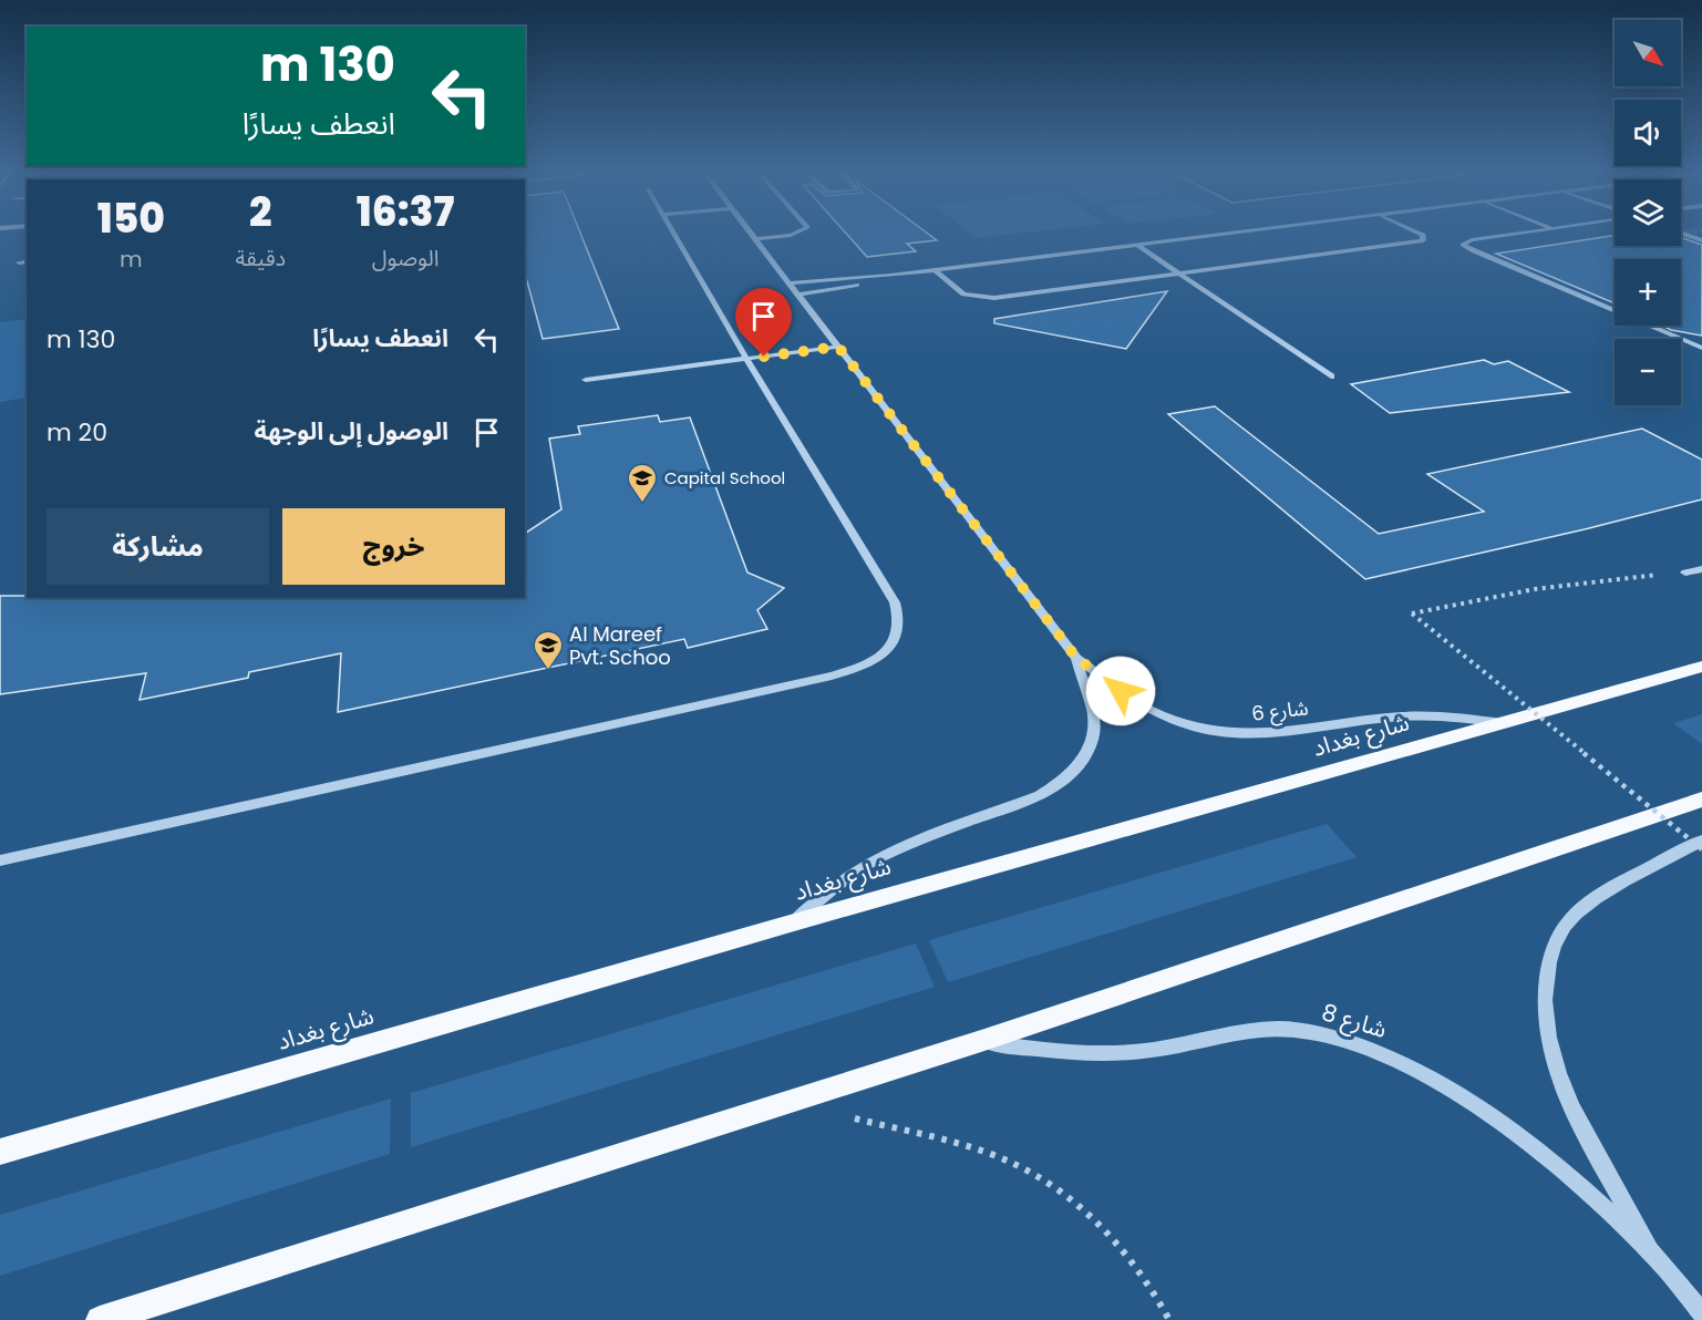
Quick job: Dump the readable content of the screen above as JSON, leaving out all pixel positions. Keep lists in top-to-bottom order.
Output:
{
  "streets": {
    "main road": ["شارع بغداد"],
    "street": ["شارع 6", "شارع 8"]
  },
  "crossings": [
    ["شارع 6", "شارع بغداد"]
  ],
  "places": {
    "school or university": ["Capital School", "Al Mareef Pvt. Schoo"]
  },
  "north": "bottom right",
  "page": {
    "map_buttons": ["+", "−"],
    "turn": ["130 m", "انعطف يسارًا"],
    "eta": [
      "16:37",
      "الوصول",
      "2",
      "دقيقة",
      "150",
      "m"
    ],
    "list": [
      {
        "name": "انعطف يسارًا",
        "value": "130 m"
      },
      {
        "name": "الوصول إلى الوجهة",
        "value": "20 m"
      }
    ],
    "buttons": ["خروج", "مشاركة"]
  }
}
